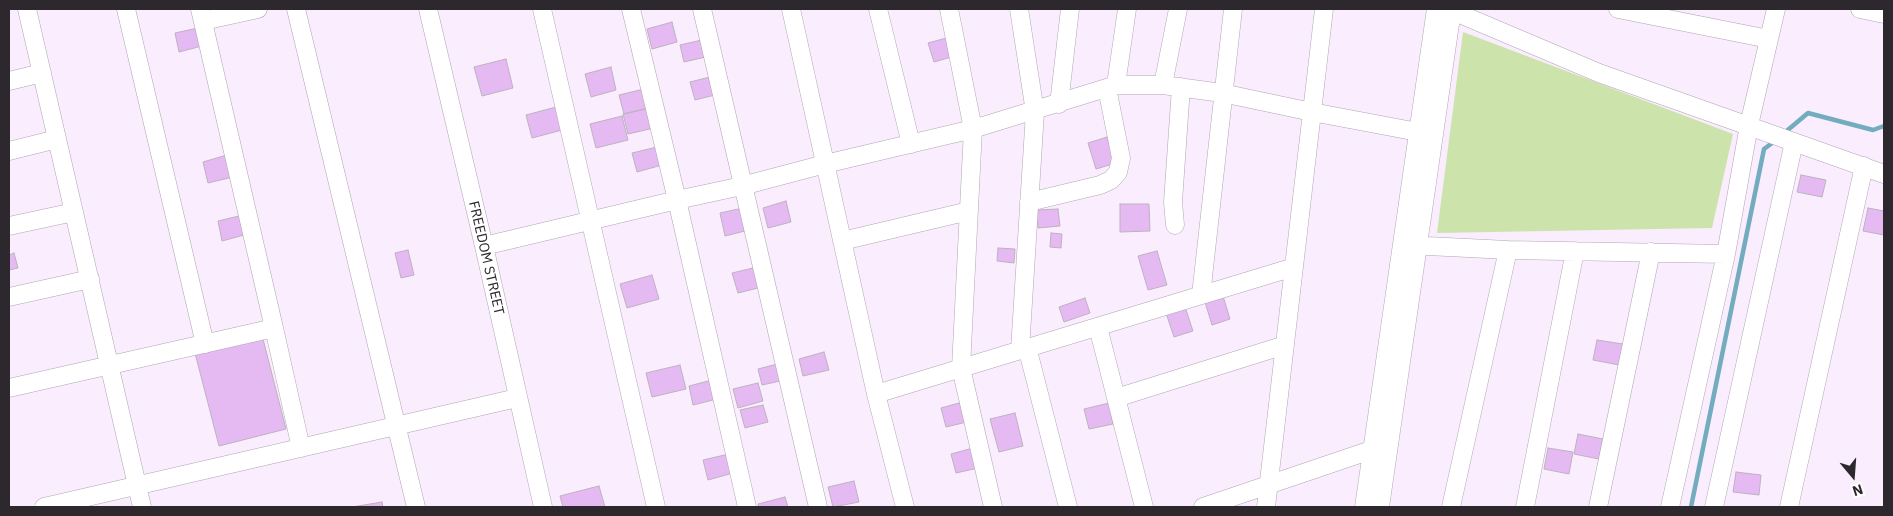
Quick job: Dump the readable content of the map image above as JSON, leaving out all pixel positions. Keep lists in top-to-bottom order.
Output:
{
  "streets": {
    "street": ["FREEDOM STREET"]
  },
  "north": "bottom"
}
